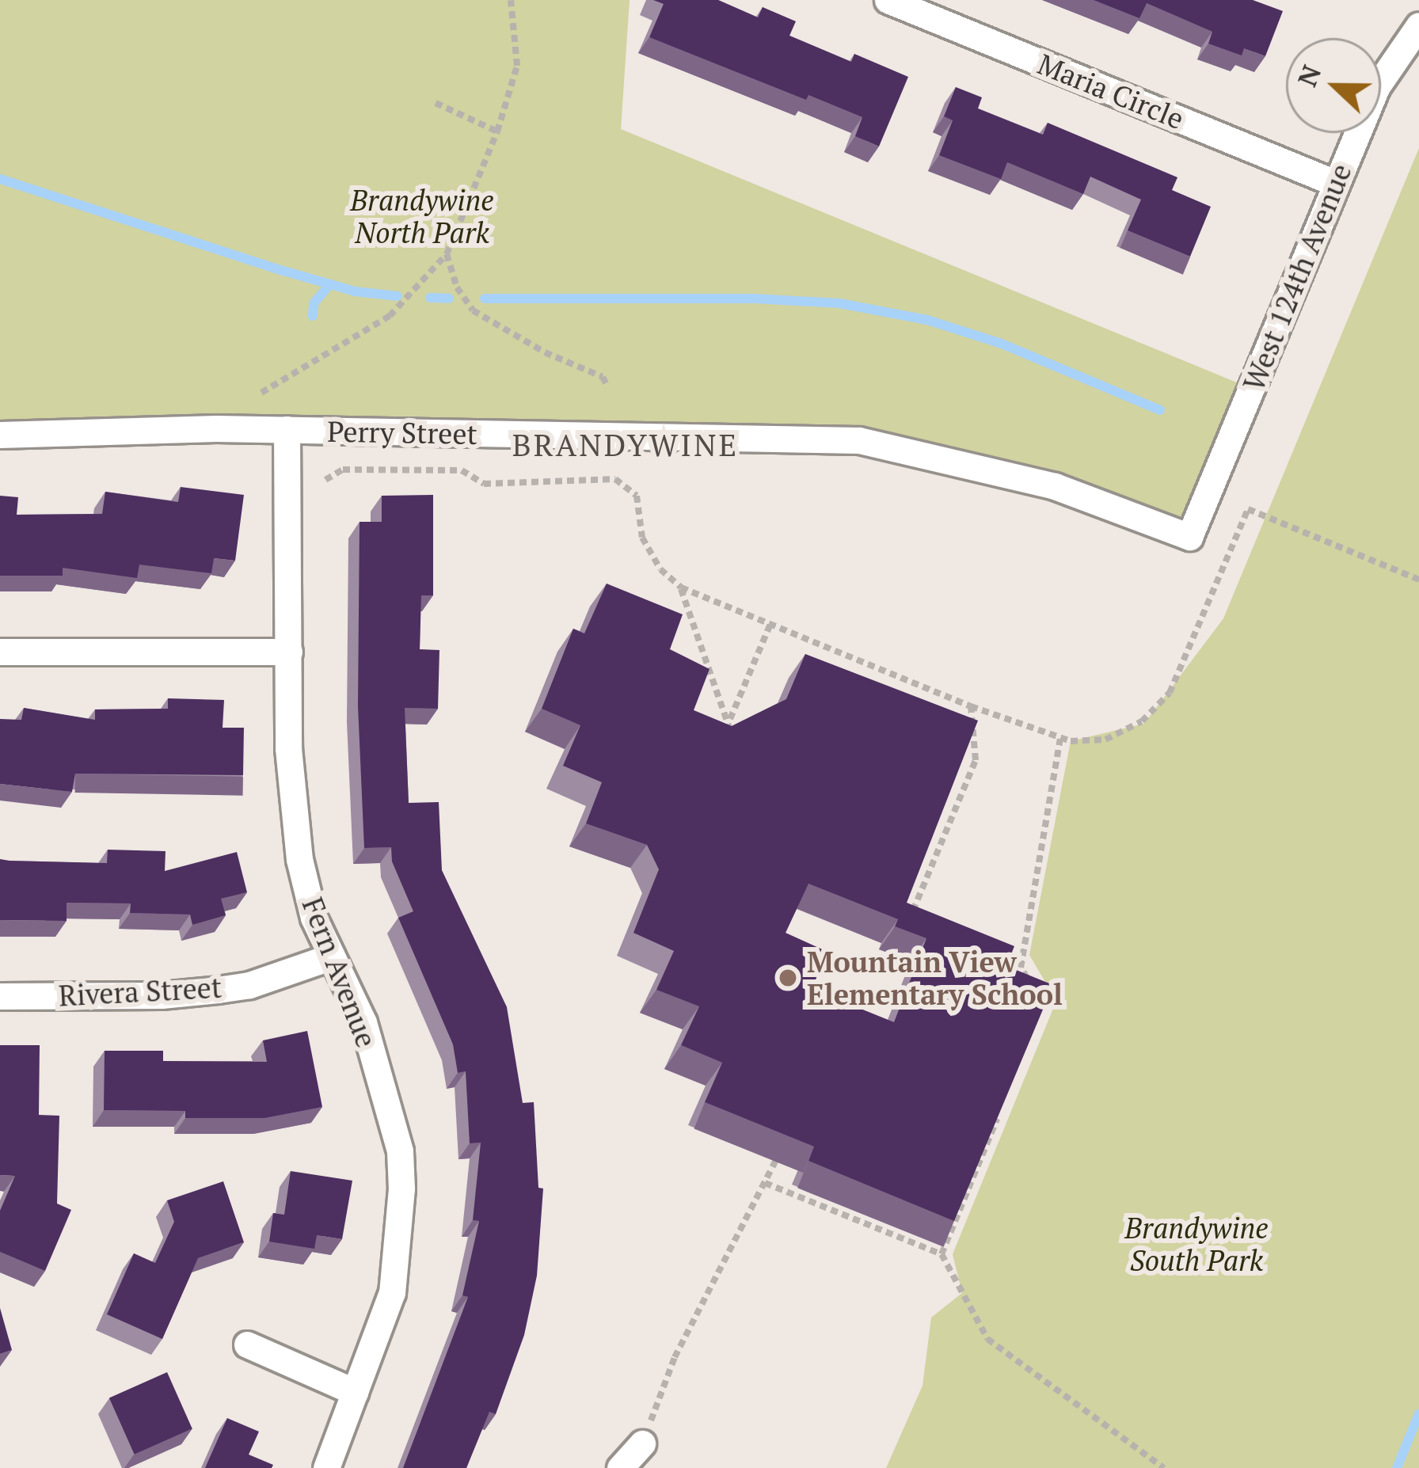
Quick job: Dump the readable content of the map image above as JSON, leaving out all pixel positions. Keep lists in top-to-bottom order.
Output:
{
  "streets": {
    "street": [
      "Maria Circle",
      "West 124th Avenue",
      "Perry Street",
      "Fern Avenue",
      "Rivera Street"
    ]
  },
  "crossings": [
    ["Maria Circle", "West 124th Avenue"],
    ["West 124th Avenue", "Perry Street"],
    ["Perry Street", "Fern Avenue"],
    ["Fern Avenue", "Rivera Street"]
  ],
  "districts": ["BRANDYWINE"],
  "parks": ["Brandywine North Park", "Brandywine South Park"],
  "places": ["Mountain View Elementary School"],
  "north": "left"
}
